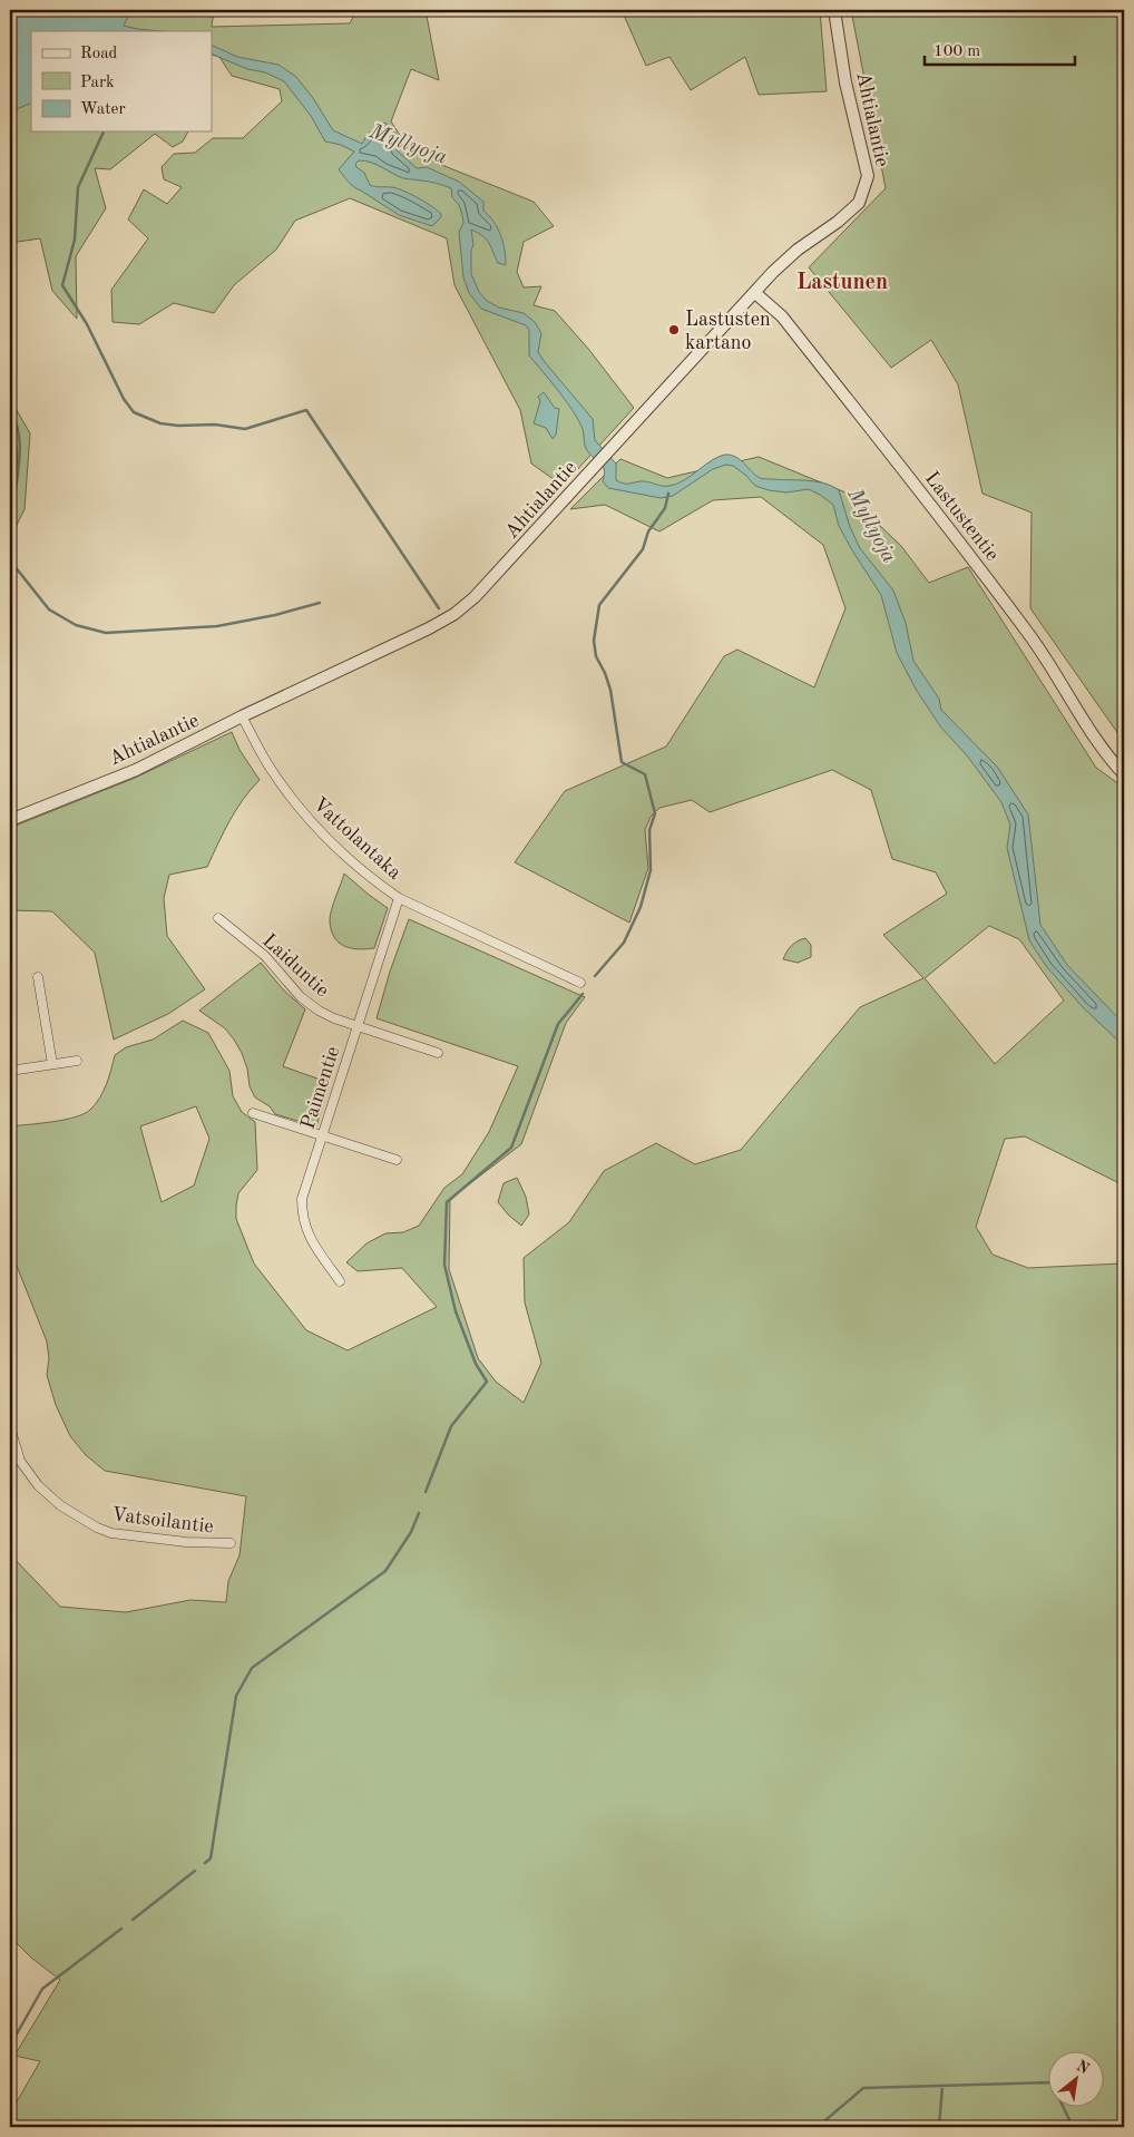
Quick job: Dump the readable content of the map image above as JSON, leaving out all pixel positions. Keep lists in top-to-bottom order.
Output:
{
  "streets": {
    "street": [
      "Ahtialantie",
      "Lastustentie",
      "Vattolantaka",
      "Laiduntie",
      "Paimentie",
      "Vatsoilantie"
    ]
  },
  "crossings": [
    ["Ahtialantie", "Lastustentie"],
    ["Ahtialantie", "Vattolantaka"],
    ["Vattolantaka", "Paimentie"],
    ["Laiduntie", "Paimentie"]
  ],
  "districts": ["Lastunen"],
  "water": ["Myllyoja"],
  "places": ["Lastusten kartano"],
  "legend": ["Road", "Park", "Water"],
  "scale_bar": "100 m",
  "north": "top right"
}
